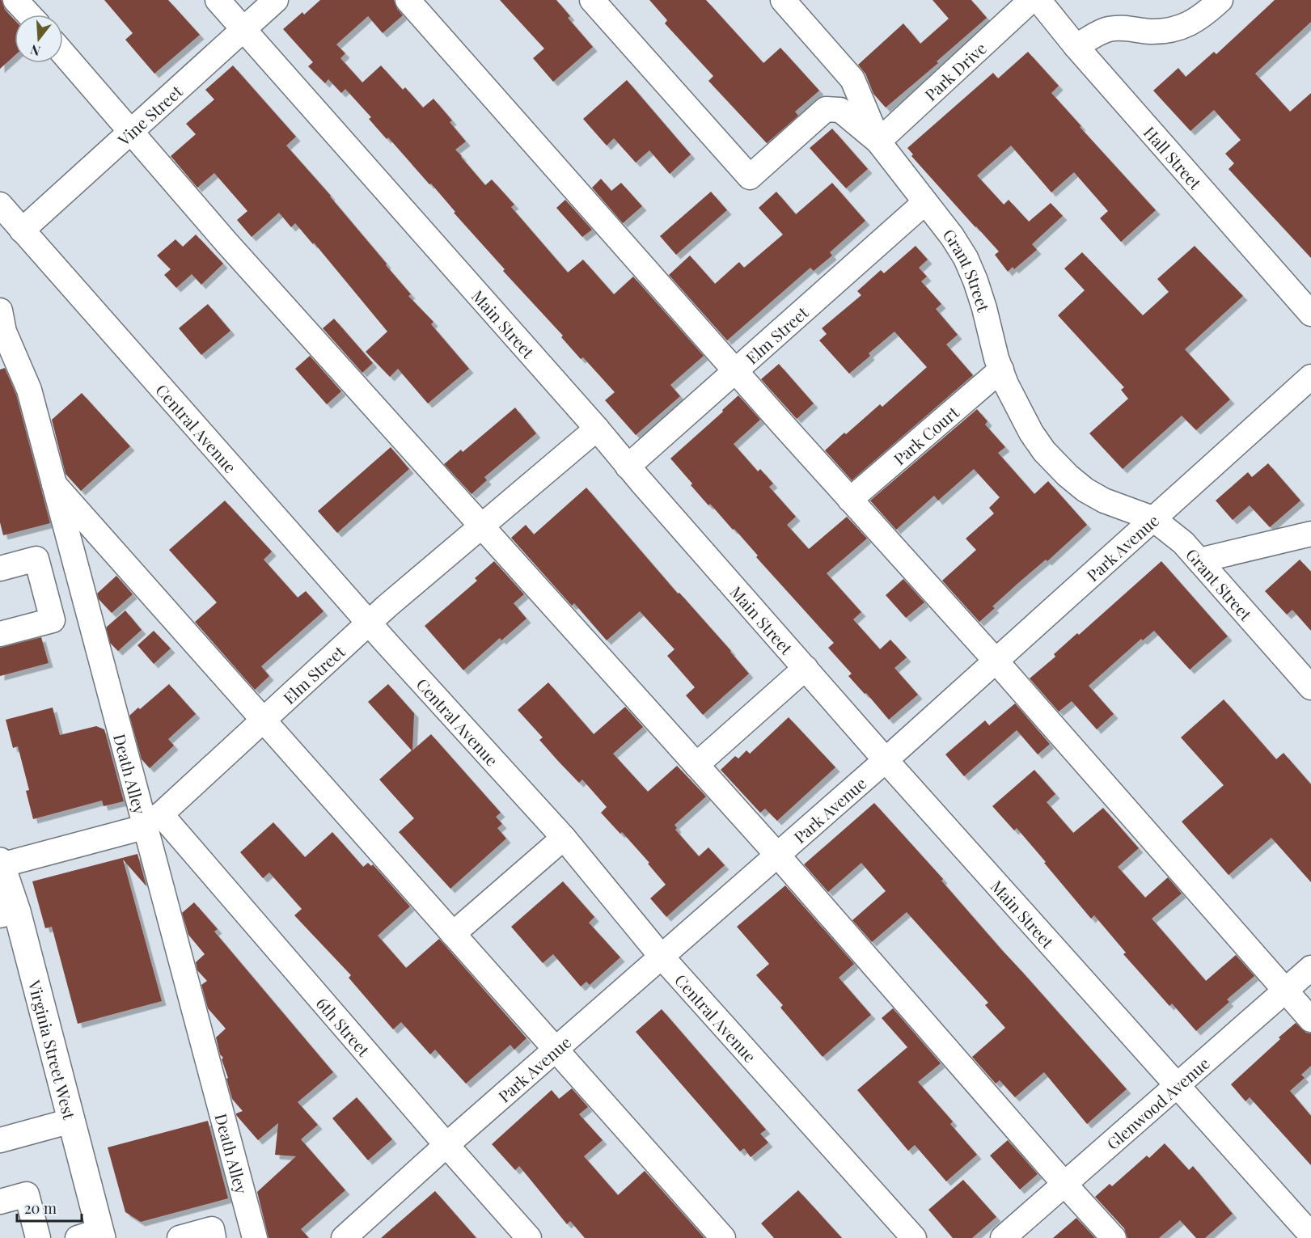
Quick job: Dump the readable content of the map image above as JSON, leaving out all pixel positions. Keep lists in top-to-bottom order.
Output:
{
  "streets": {
    "main road": ["Virginia Street West"],
    "street": [
      "Park Drive",
      "Vine Street",
      "Hall Street",
      "Grant Street",
      "Main Street",
      "Elm Street",
      "Central Avenue",
      "Park Court",
      "Park Avenue",
      "Death Alley",
      "6th Street",
      "Glenwood Avenue"
    ]
  },
  "crossings": [
    ["Park Drive", "Grant Street"],
    ["Vine Street", "Main Street"],
    ["Vine Street", "Central Avenue"],
    ["Grant Street", "Elm Street"],
    ["Grant Street", "Park Court"],
    ["Grant Street", "Park Avenue"],
    ["Main Street", "Elm Street"],
    ["Main Street", "Park Avenue"],
    ["Main Street", "Glenwood Avenue"],
    ["Elm Street", "Central Avenue"],
    ["Elm Street", "Death Alley"],
    ["Elm Street", "6th Street"],
    ["Elm Street", "Virginia Street West"],
    ["Central Avenue", "Park Avenue"],
    ["Park Avenue", "6th Street"],
    ["Death Alley", "6th Street"]
  ],
  "scale_bar": "20 m",
  "north": "bottom"
}
